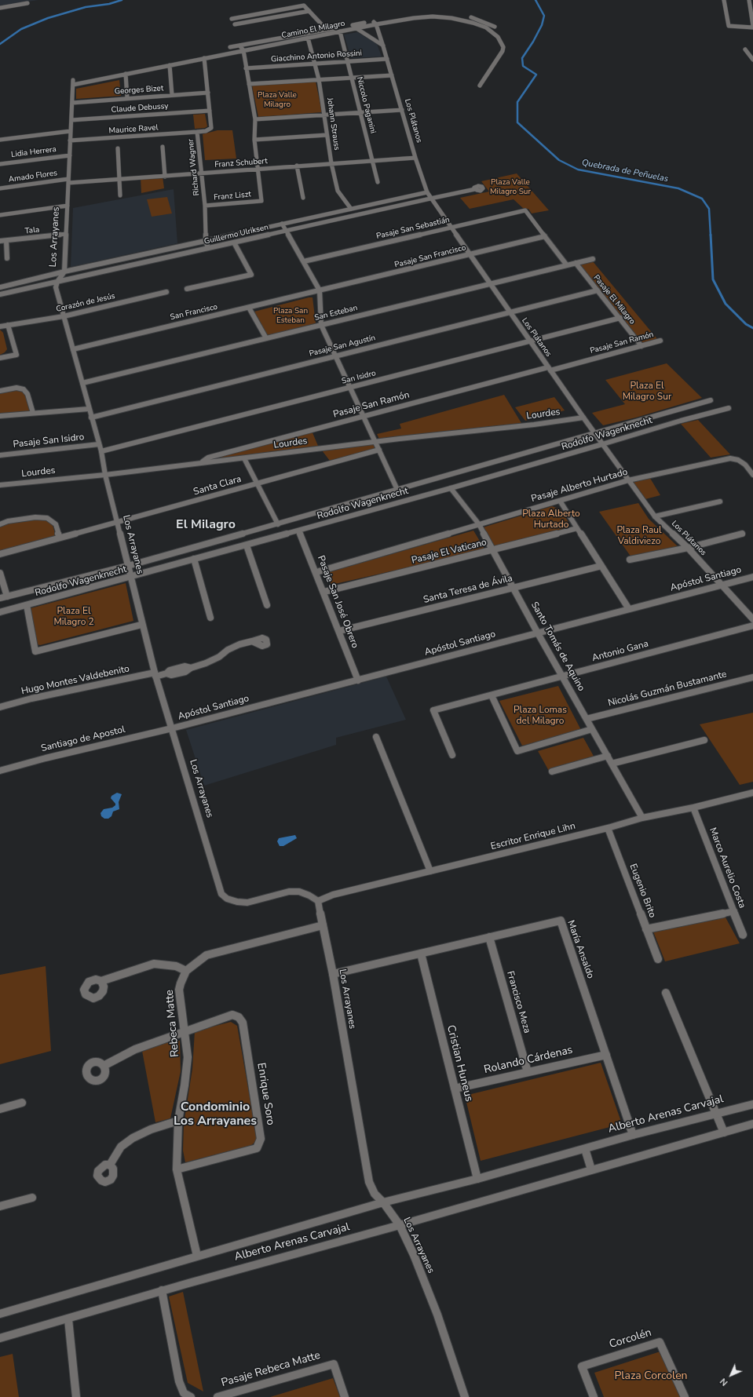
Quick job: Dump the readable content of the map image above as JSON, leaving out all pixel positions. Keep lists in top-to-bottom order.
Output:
{
  "streets": {
    "street": [
      "Camino El Milagro",
      "Giacchino Antonio Rossini",
      "Georges Bizet",
      "Niccolo Paganini",
      "Claude Debussy",
      "Los Plátanos",
      "Johann Strauss",
      "Maurice Ravel",
      "Lidia Herrera",
      "Franz Schubert",
      "Richard Wagner",
      "Amado Flores",
      "Franz Liszt",
      "Pasaje San Sebastián",
      "Tala",
      "Guillermo Ulriksen",
      "Los Arrayanes",
      "Pasaje San Francisco",
      "Pasaje El Milagro",
      "Corazón de Jesús",
      "San Francisco",
      "San Esteban",
      "Pasaje San Ramón",
      "Pasaje San Agustín",
      "San Isidro",
      "Lourdes",
      "Rodolfo Wagenknecht",
      "Pasaje San Isidro",
      "Santa Clara",
      "Pasaje Alberto Hurtado",
      "Pasaje El Vaticano",
      "Apóstol Santiago",
      "Santa Teresa de Ávila",
      "Pasaje San José Obrero",
      "Santo Tomás de Aquino",
      "Antonio Gana",
      "Hugo Montes Valdebenito",
      "Nicolás Guzmán Bustamante",
      "Santiago de Apostol",
      "Escritor Enrique Lihn",
      "Marco Aurelio Costa",
      "Eugenio Brito",
      "María Ansaldo",
      "Francisco Meza",
      "Rebeca Matte",
      "Rolando Cárdenas",
      "Cristian Huneus",
      "Enrique Soro",
      "Alberto Arenas Carvajal",
      "Corcolén",
      "Pasaje Rebeca Matte"
    ]
  },
  "crossings": [
    ["Camino El Milagro", "Niccolo Paganini"],
    ["Camino El Milagro", "Los Plátanos"],
    ["Camino El Milagro", "Johann Strauss"],
    ["Camino El Milagro", "Richard Wagner"],
    ["Camino El Milagro", "Los Arrayanes"],
    ["Giacchino Antonio Rossini", "Niccolo Paganini"],
    ["Giacchino Antonio Rossini", "Los Plátanos"],
    ["Giacchino Antonio Rossini", "Johann Strauss"],
    ["Georges Bizet", "Richard Wagner"],
    ["Georges Bizet", "Los Arrayanes"],
    ["Niccolo Paganini", "Franz Schubert"],
    ["Claude Debussy", "Richard Wagner"],
    ["Claude Debussy", "Los Arrayanes"],
    ["Los Plátanos", "Franz Schubert"],
    ["Los Plátanos", "Pasaje San Sebastián"],
    ["Los Plátanos", "Guillermo Ulriksen"],
    ["Los Plátanos", "Pasaje San Francisco"],
    ["Los Plátanos", "San Esteban"],
    ["Los Plátanos", "Pasaje San Ramón"],
    ["Los Plátanos", "Pasaje San Agustín"],
    ["Los Plátanos", "San Isidro"],
    ["Los Plátanos", "Lourdes"],
    ["Los Plátanos", "Rodolfo Wagenknecht"],
    ["Los Plátanos", "Pasaje Alberto Hurtado"],
    ["Los Plátanos", "Apóstol Santiago"],
    ["Johann Strauss", "Franz Schubert"],
    ["Johann Strauss", "Guillermo Ulriksen"],
    ["Maurice Ravel", "Richard Wagner"],
    ["Maurice Ravel", "Los Arrayanes"],
    ["Lidia Herrera", "Los Arrayanes"],
    ["Franz Schubert", "Richard Wagner"],
    ["Franz Schubert", "Amado Flores"],
    ["Franz Schubert", "Franz Liszt"],
    ["Franz Schubert", "Los Arrayanes"],
    ["Richard Wagner", "Franz Liszt"],
    ["Richard Wagner", "Guillermo Ulriksen"],
    ["Amado Flores", "Los Arrayanes"],
    ["Pasaje San Sebastián", "Pasaje San Francisco"],
    ["Tala", "Los Arrayanes"],
    ["Guillermo Ulriksen", "Los Arrayanes"],
    ["Los Arrayanes", "Corazón de Jesús"],
    ["Los Arrayanes", "San Francisco"],
    ["Los Arrayanes", "San Esteban"],
    ["Los Arrayanes", "Pasaje San Agustín"],
    ["Los Arrayanes", "San Isidro"],
    ["Los Arrayanes", "Lourdes"],
    ["Los Arrayanes", "Rodolfo Wagenknecht"],
    ["Los Arrayanes", "Pasaje San Isidro"],
    ["Los Arrayanes", "Santa Clara"],
    ["Los Arrayanes", "Apóstol Santiago"],
    ["Los Arrayanes", "Hugo Montes Valdebenito"],
    ["Los Arrayanes", "Santiago de Apostol"],
    ["Los Arrayanes", "Escritor Enrique Lihn"],
    ["Los Arrayanes", "María Ansaldo"],
    ["Los Arrayanes", "Rebeca Matte"],
    ["Los Arrayanes", "Alberto Arenas Carvajal"],
    ["Pasaje San Francisco", "San Francisco"],
    ["Pasaje El Milagro", "San Esteban"],
    ["Pasaje El Milagro", "Pasaje San Ramón"],
    ["Pasaje El Milagro", "Pasaje San Agustín"],
    ["Pasaje El Milagro", "San Isidro"],
    ["Pasaje San Ramón", "Lourdes"],
    ["Rodolfo Wagenknecht", "Pasaje San José Obrero"],
    ["Rodolfo Wagenknecht", "Santo Tomás de Aquino"],
    ["Pasaje Alberto Hurtado", "Pasaje San José Obrero"],
    ["Pasaje Alberto Hurtado", "Santo Tomás de Aquino"],
    ["Pasaje El Vaticano", "Pasaje San José Obrero"],
    ["Pasaje El Vaticano", "Santo Tomás de Aquino"],
    ["Apóstol Santiago", "Pasaje San José Obrero"],
    ["Apóstol Santiago", "Santo Tomás de Aquino"],
    ["Apóstol Santiago", "Santiago de Apostol"],
    ["Santa Teresa de Ávila", "Pasaje San José Obrero"],
    ["Santa Teresa de Ávila", "Santo Tomás de Aquino"],
    ["Santo Tomás de Aquino", "Antonio Gana"],
    ["Santo Tomás de Aquino", "Nicolás Guzmán Bustamante"],
    ["Santo Tomás de Aquino", "Escritor Enrique Lihn"],
    ["Escritor Enrique Lihn", "Marco Aurelio Costa"],
    ["Escritor Enrique Lihn", "Eugenio Brito"],
    ["María Ansaldo", "Francisco Meza"],
    ["María Ansaldo", "Rolando Cárdenas"],
    ["María Ansaldo", "Cristian Huneus"],
    ["María Ansaldo", "Alberto Arenas Carvajal"],
    ["Francisco Meza", "Rolando Cárdenas"],
    ["Rebeca Matte", "Enrique Soro"],
    ["Rebeca Matte", "Alberto Arenas Carvajal"],
    ["Rolando Cárdenas", "Cristian Huneus"],
    ["Cristian Huneus", "Alberto Arenas Carvajal"]
  ],
  "districts": ["El Milagro", "Condominio Los Arrayanes"],
  "water": ["Quebrada de Peñuelas"],
  "parks": [
    "Plaza Valle Milagro",
    "Plaza Valle Milagro Sur",
    "Plaza San Esteban",
    "Plaza El Milagro Sur",
    "Plaza Alberto Hurtado",
    "Plaza Raul Valdiviezo",
    "Plaza El Milagro 2",
    "Plaza Lomas del Milagro",
    "Plaza Corcolen"
  ],
  "north": "bottom left"
}
